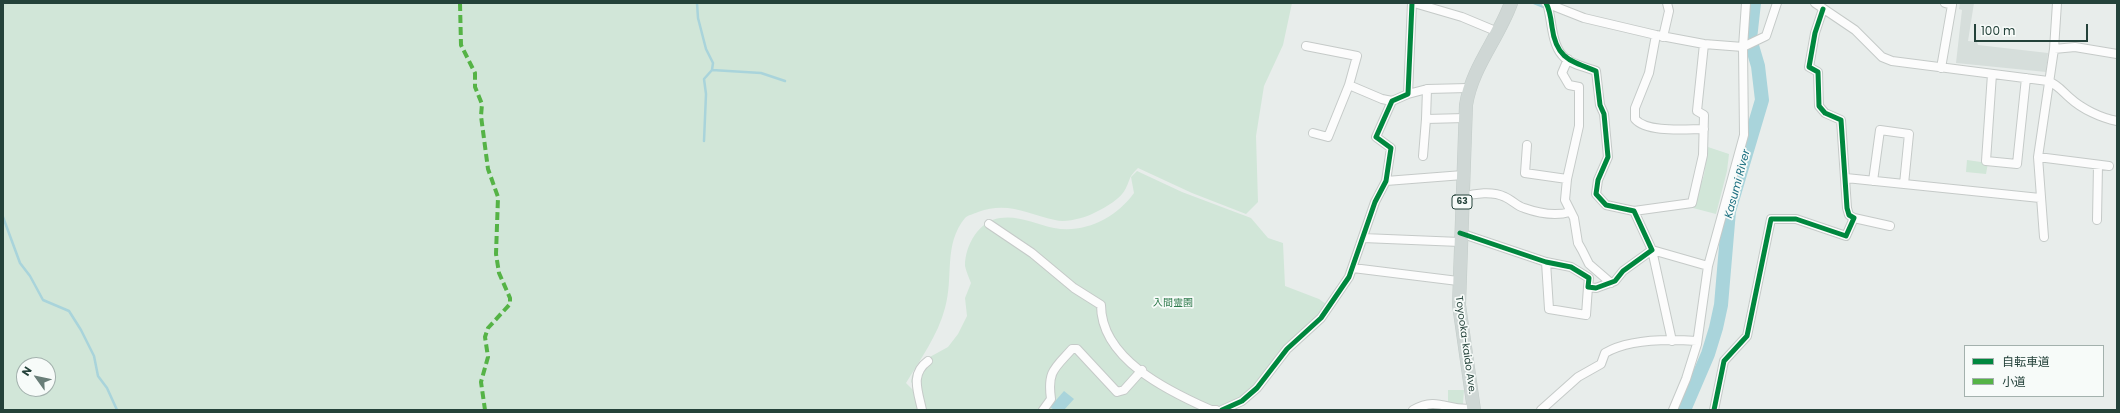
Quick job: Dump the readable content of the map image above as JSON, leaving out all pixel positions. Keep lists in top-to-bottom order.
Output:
{
  "streets": {
    "main road": ["63", "Toyooka-kaido Ave."]
  },
  "water": ["Kasumi River"],
  "parks": ["入間霊園"],
  "legend": ["自転車道", "小道"],
  "scale_bar": "100 m",
  "north": "top left"
}
